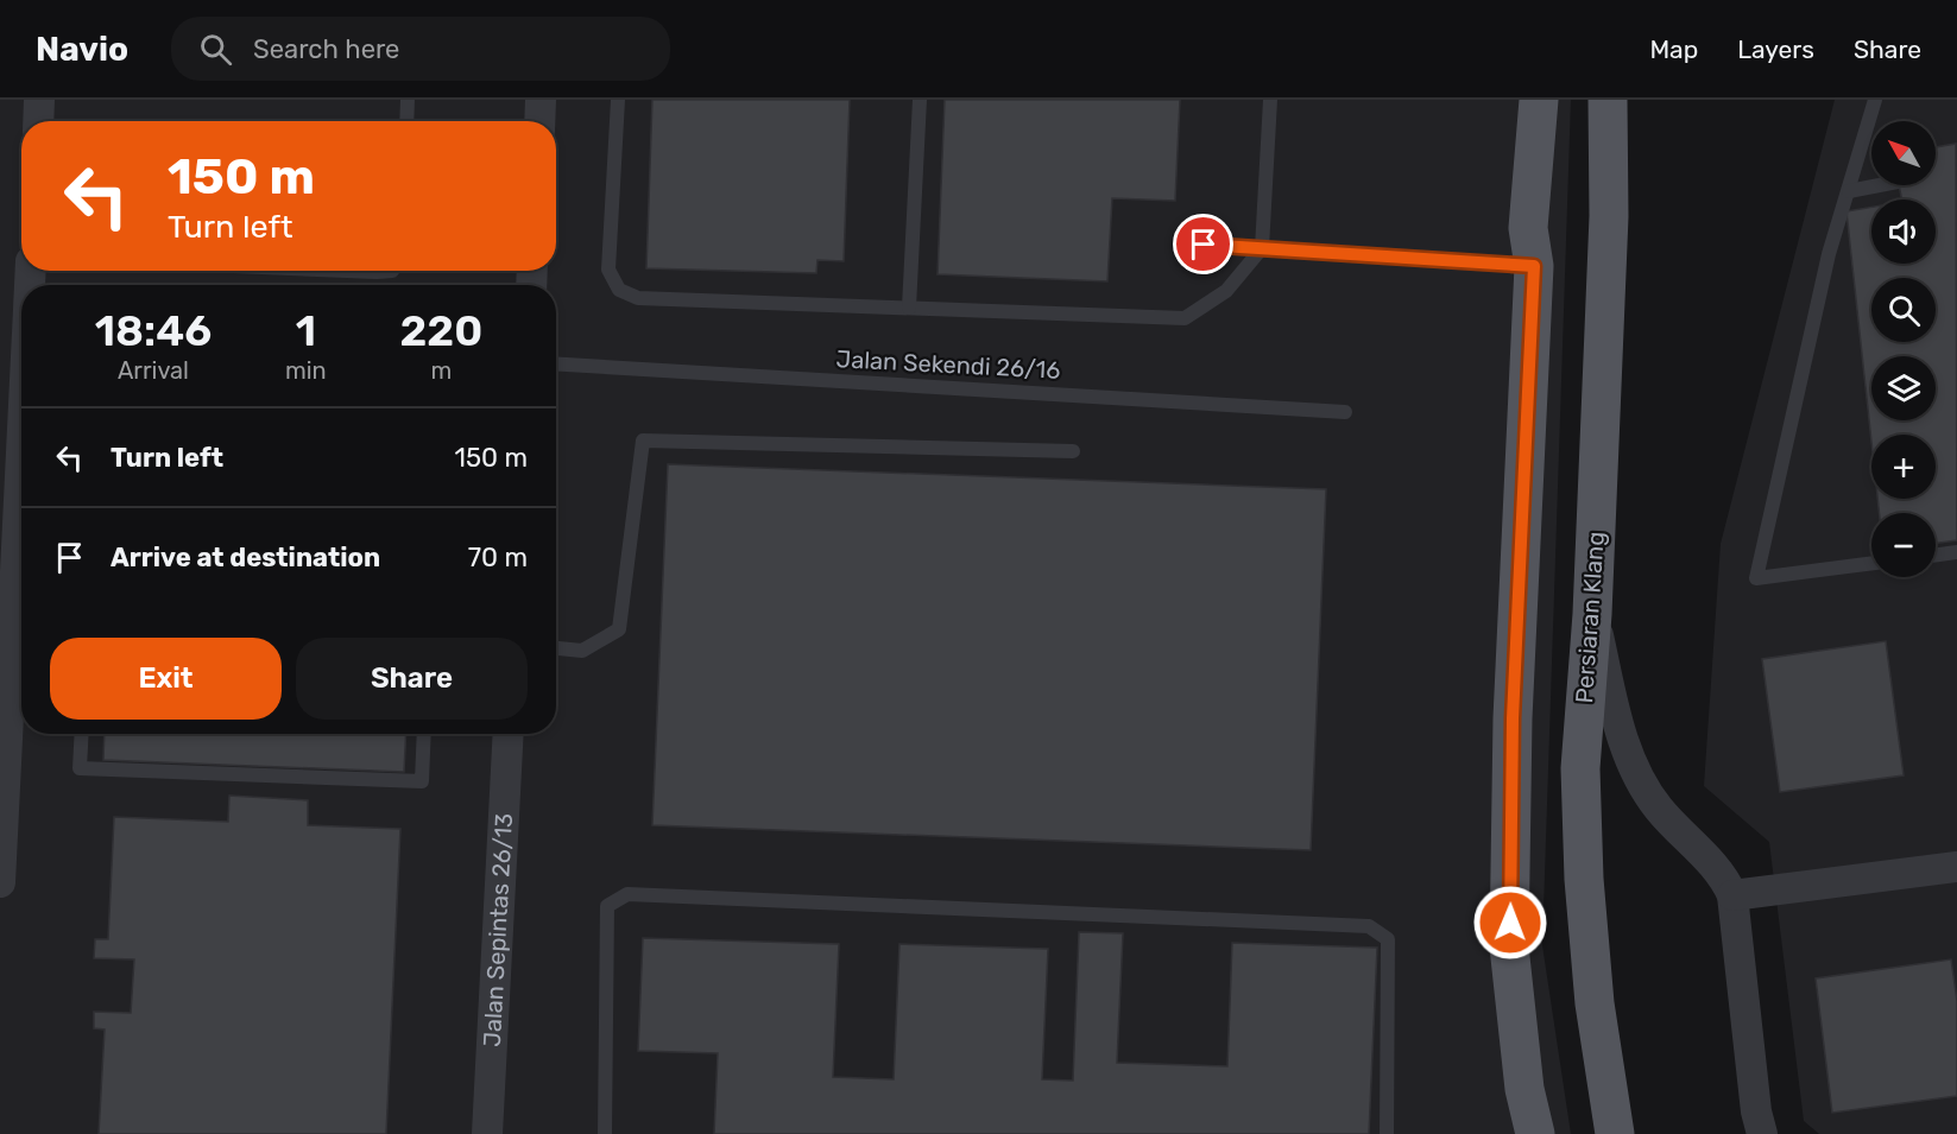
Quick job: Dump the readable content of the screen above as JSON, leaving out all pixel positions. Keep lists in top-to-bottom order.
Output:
{
  "streets": {
    "main road": ["Persiaran Klang"],
    "street": ["Jalan Sepintas 26/13"],
    "lane": ["Jalan Sekendi 26/16"]
  },
  "north": "top left",
  "page": {
    "header": "Navio",
    "search": "Search here",
    "nav": ["Map", "Layers", "Share"],
    "map_buttons": ["+", "−"],
    "turn": ["150 m", "Turn left"],
    "eta": [
      "18:46",
      "Arrival",
      "1",
      "min",
      "220",
      "m"
    ],
    "list": [
      {
        "name": "Turn left",
        "value": "150 m"
      },
      {
        "name": "Arrive at destination",
        "value": "70 m"
      }
    ],
    "buttons": ["Exit", "Share"]
  }
}
